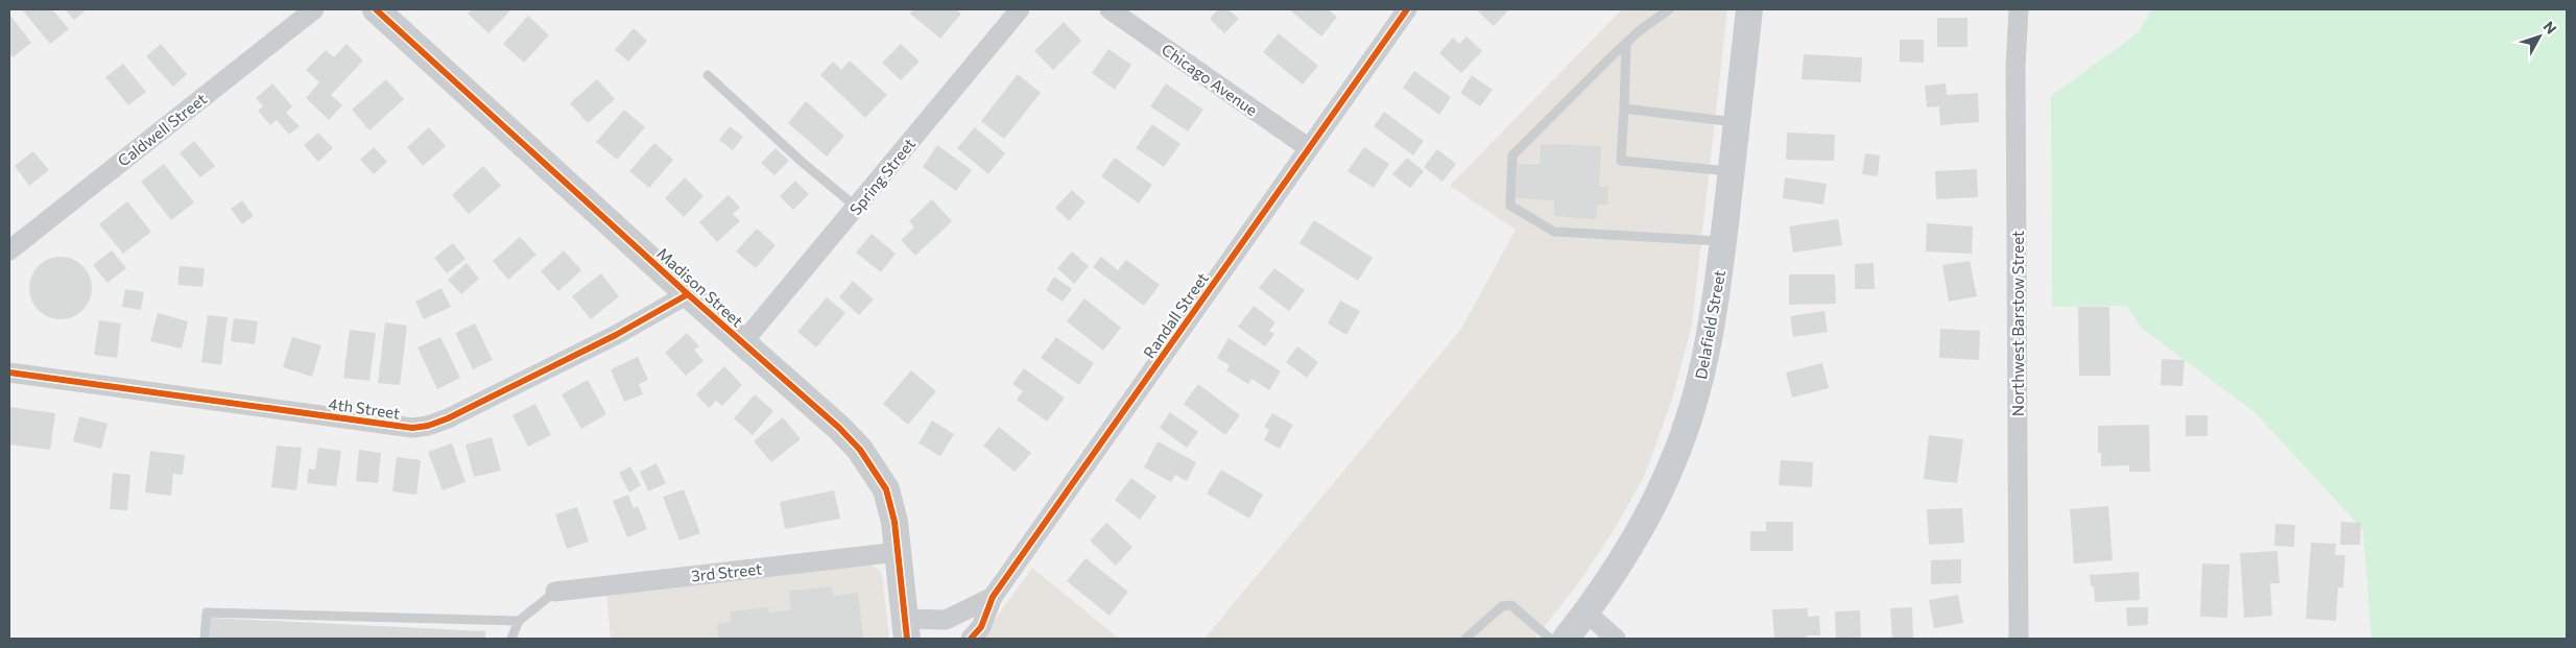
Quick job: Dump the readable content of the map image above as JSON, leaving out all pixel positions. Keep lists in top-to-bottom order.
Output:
{
  "streets": {
    "street": [
      "Chicago Avenue",
      "Caldwell Street",
      "Spring Street",
      "Madison Street",
      "Randall Street",
      "Northwest Barstow Street",
      "Delafield Street",
      "4th Street",
      "3rd Street"
    ]
  },
  "crossings": [
    ["Chicago Avenue", "Randall Street"],
    ["Spring Street", "Madison Street"],
    ["Madison Street", "Randall Street"],
    ["Madison Street", "4th Street"],
    ["Madison Street", "3rd Street"]
  ],
  "north": "top right"
}
